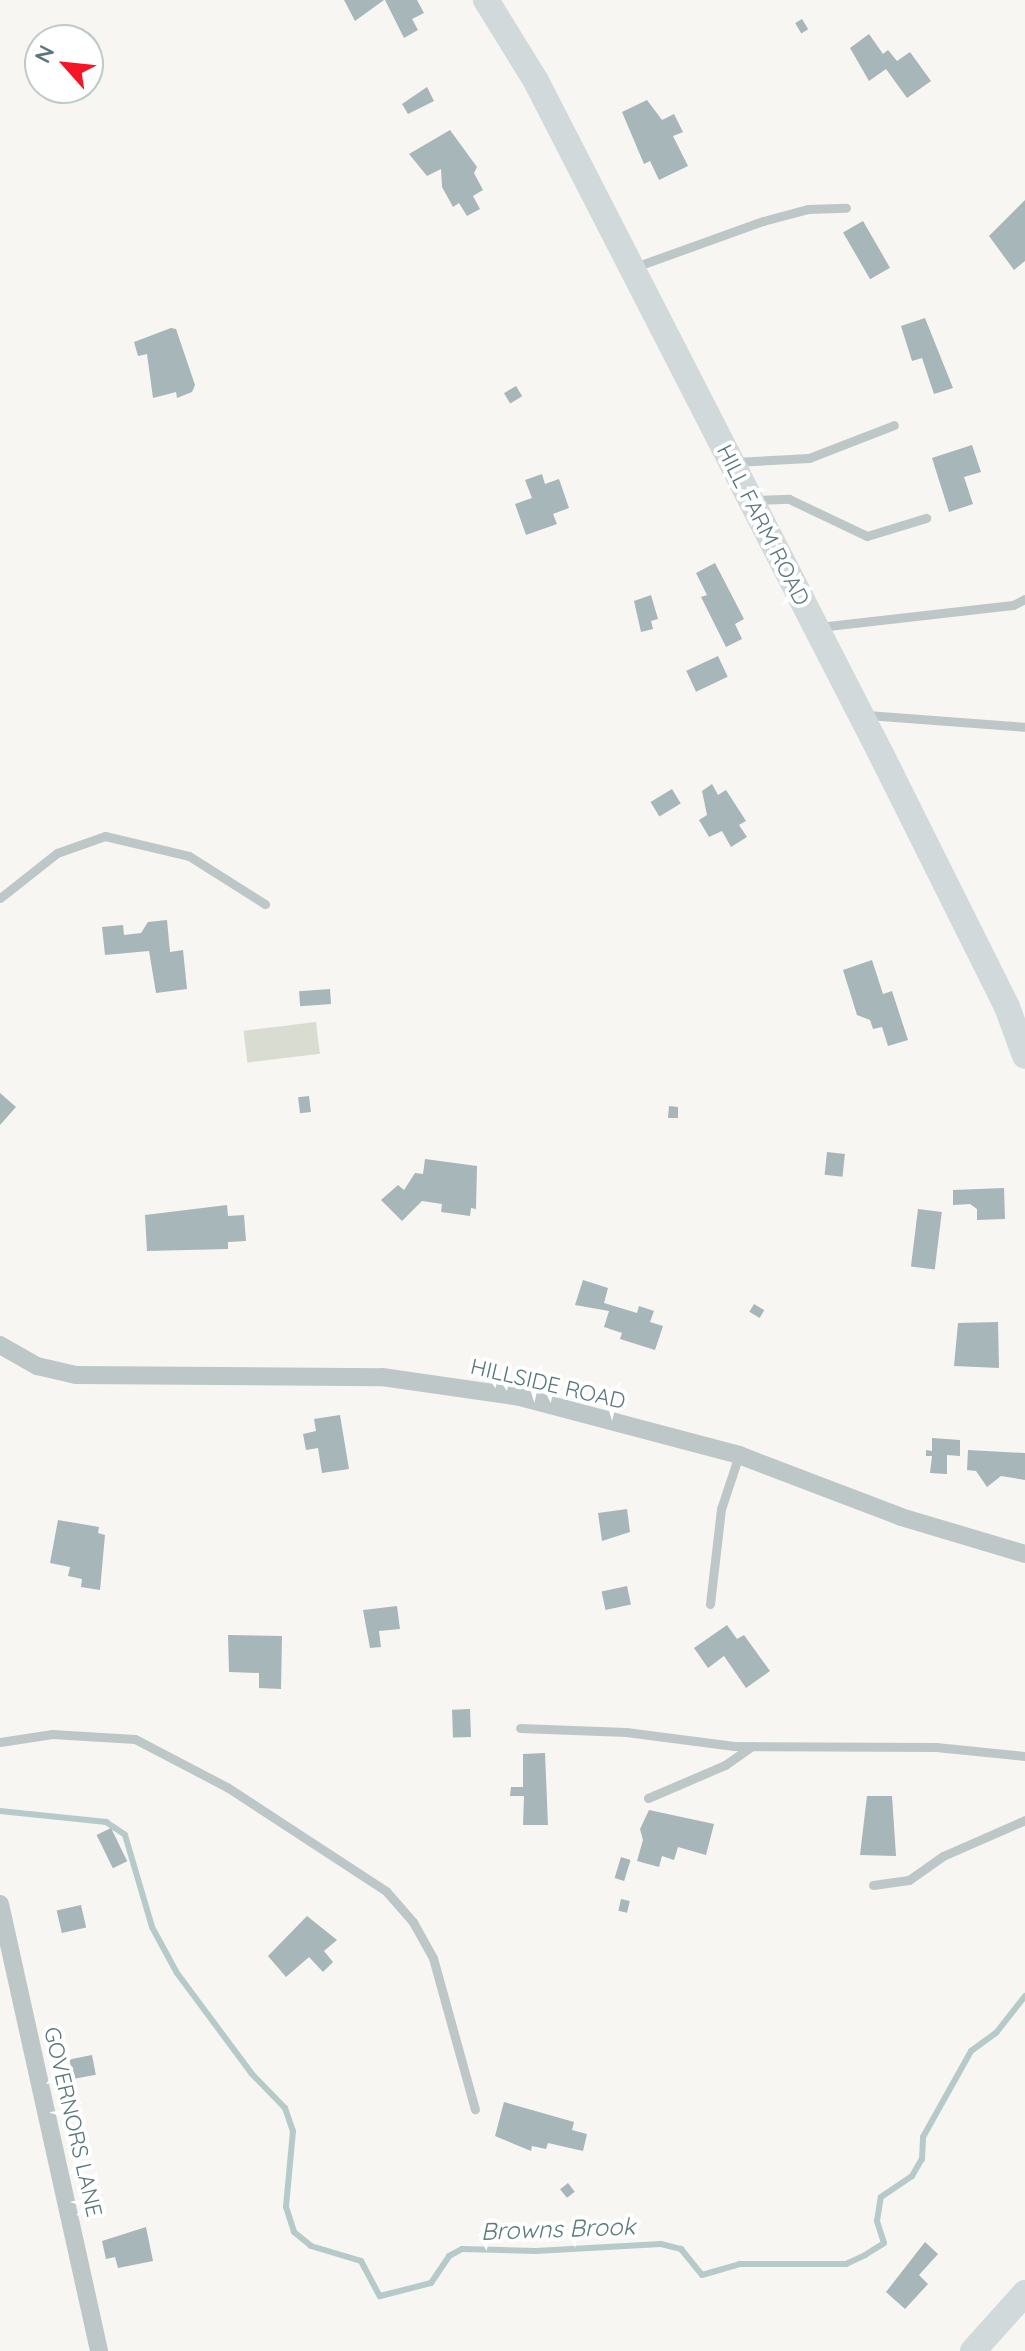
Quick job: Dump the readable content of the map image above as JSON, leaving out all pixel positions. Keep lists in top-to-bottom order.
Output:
{
  "streets": {
    "main road": ["HILL FARM ROAD"],
    "street": ["HILLSIDE ROAD", "GOVERNORS LANE"]
  },
  "water": ["Browns Brook"],
  "north": "top left"
}
